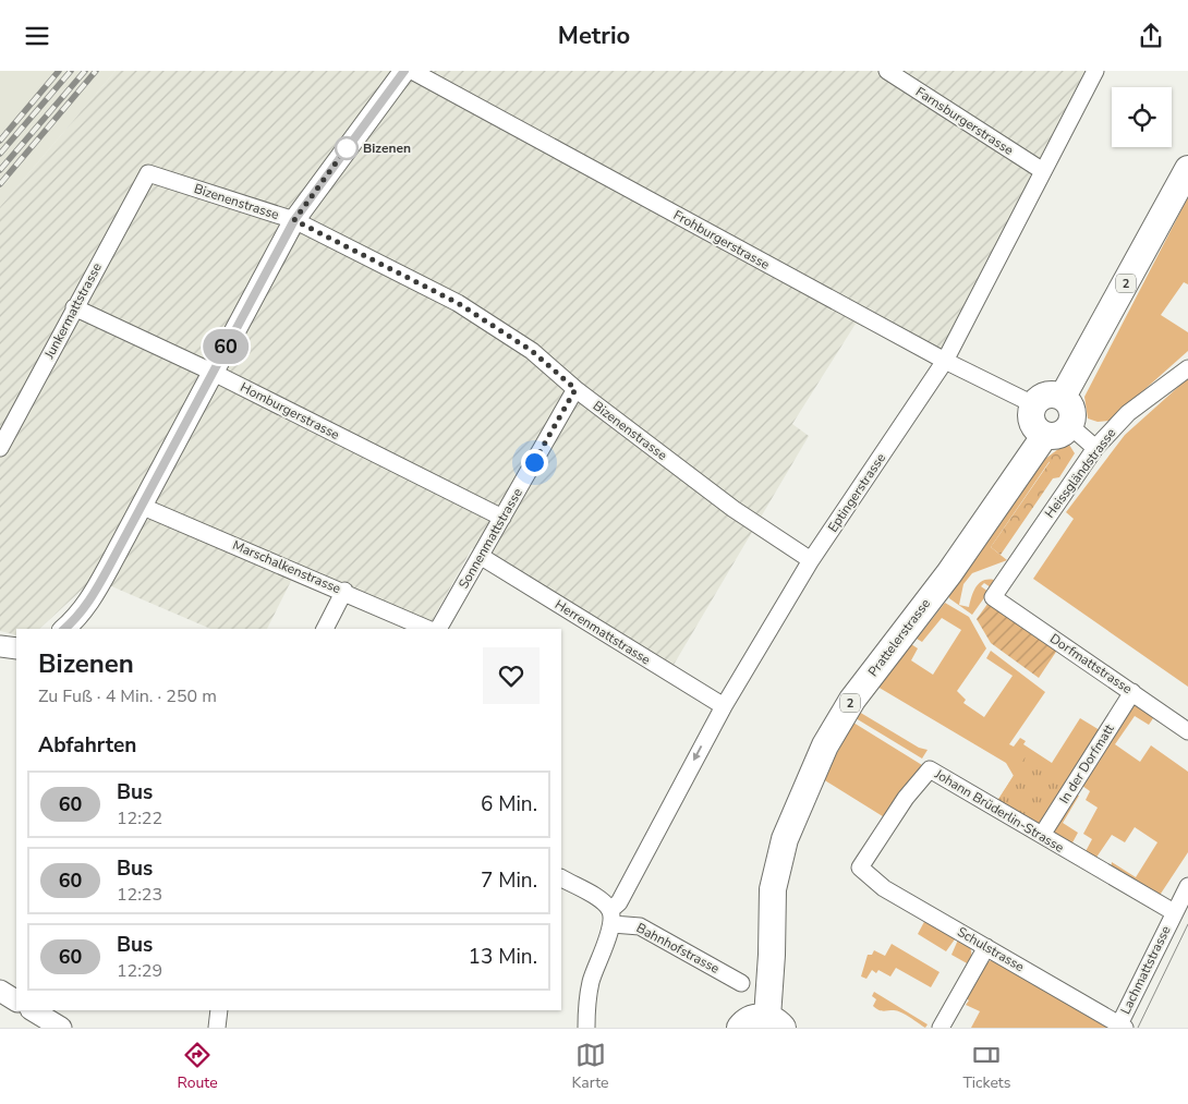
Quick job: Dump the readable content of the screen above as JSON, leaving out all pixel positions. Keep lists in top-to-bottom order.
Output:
{
  "streets": {
    "main road": ["2", "Prattelerstrasse"],
    "street": [
      "Farnsburgerstrasse",
      "Bizenenstrasse",
      "Frohburgerstrasse",
      "Junkermattstrasse",
      "Homburgerstrasse",
      "Heissgländstrasse",
      "Eptingerstrasse",
      "Sonnenmattstrasse",
      "Marschalkenstrasse",
      "Herrenmattstrasse",
      "Dorfmattstrasse",
      "In der Dorfmatt",
      "Johann Brüderlin-Strasse",
      "Bahnhofstrasse",
      "Schulstrasse",
      "Lachmattstrasse"
    ]
  },
  "crossings": [
    ["Farnsburgerstrasse", "Eptingerstrasse"],
    ["Bizenenstrasse", "Junkermattstrasse"],
    ["Bizenenstrasse", "Eptingerstrasse"],
    ["Bizenenstrasse", "Sonnenmattstrasse"],
    ["Frohburgerstrasse", "2"],
    ["Frohburgerstrasse", "Eptingerstrasse"],
    ["Frohburgerstrasse", "Prattelerstrasse"],
    ["2", "Prattelerstrasse"],
    ["Junkermattstrasse", "Homburgerstrasse"],
    ["Homburgerstrasse", "Sonnenmattstrasse"],
    ["Heissgländstrasse", "Dorfmattstrasse"],
    ["Eptingerstrasse", "Herrenmattstrasse"],
    ["Eptingerstrasse", "Bahnhofstrasse"],
    ["Sonnenmattstrasse", "Herrenmattstrasse"],
    ["Dorfmattstrasse", "In der Dorfmatt"],
    ["In der Dorfmatt", "Johann Brüderlin-Strasse"],
    ["Johann Brüderlin-Strasse", "Schulstrasse"],
    ["Johann Brüderlin-Strasse", "Lachmattstrasse"],
    ["Schulstrasse", "Lachmattstrasse"]
  ],
  "places": ["Bizenen"],
  "lines": ["bus line 60"],
  "page": {
    "header": "Metrio",
    "on_map": "60",
    "heading": [
      ["Bizenen", "Zu Fuß · 4 Min. · 250 m"],
      "Abfahrten"
    ],
    "list": [
      {
        "mark": "60",
        "name": "Bus",
        "note": "12:22",
        "value": "6 Min."
      },
      {
        "mark": "60",
        "name": "Bus",
        "note": "12:23",
        "value": "7 Min."
      },
      {
        "mark": "60",
        "name": "Bus",
        "note": "12:29",
        "value": "13 Min."
      }
    ],
    "tabs": ["Route", "Karte", "Tickets"]
  }
}
